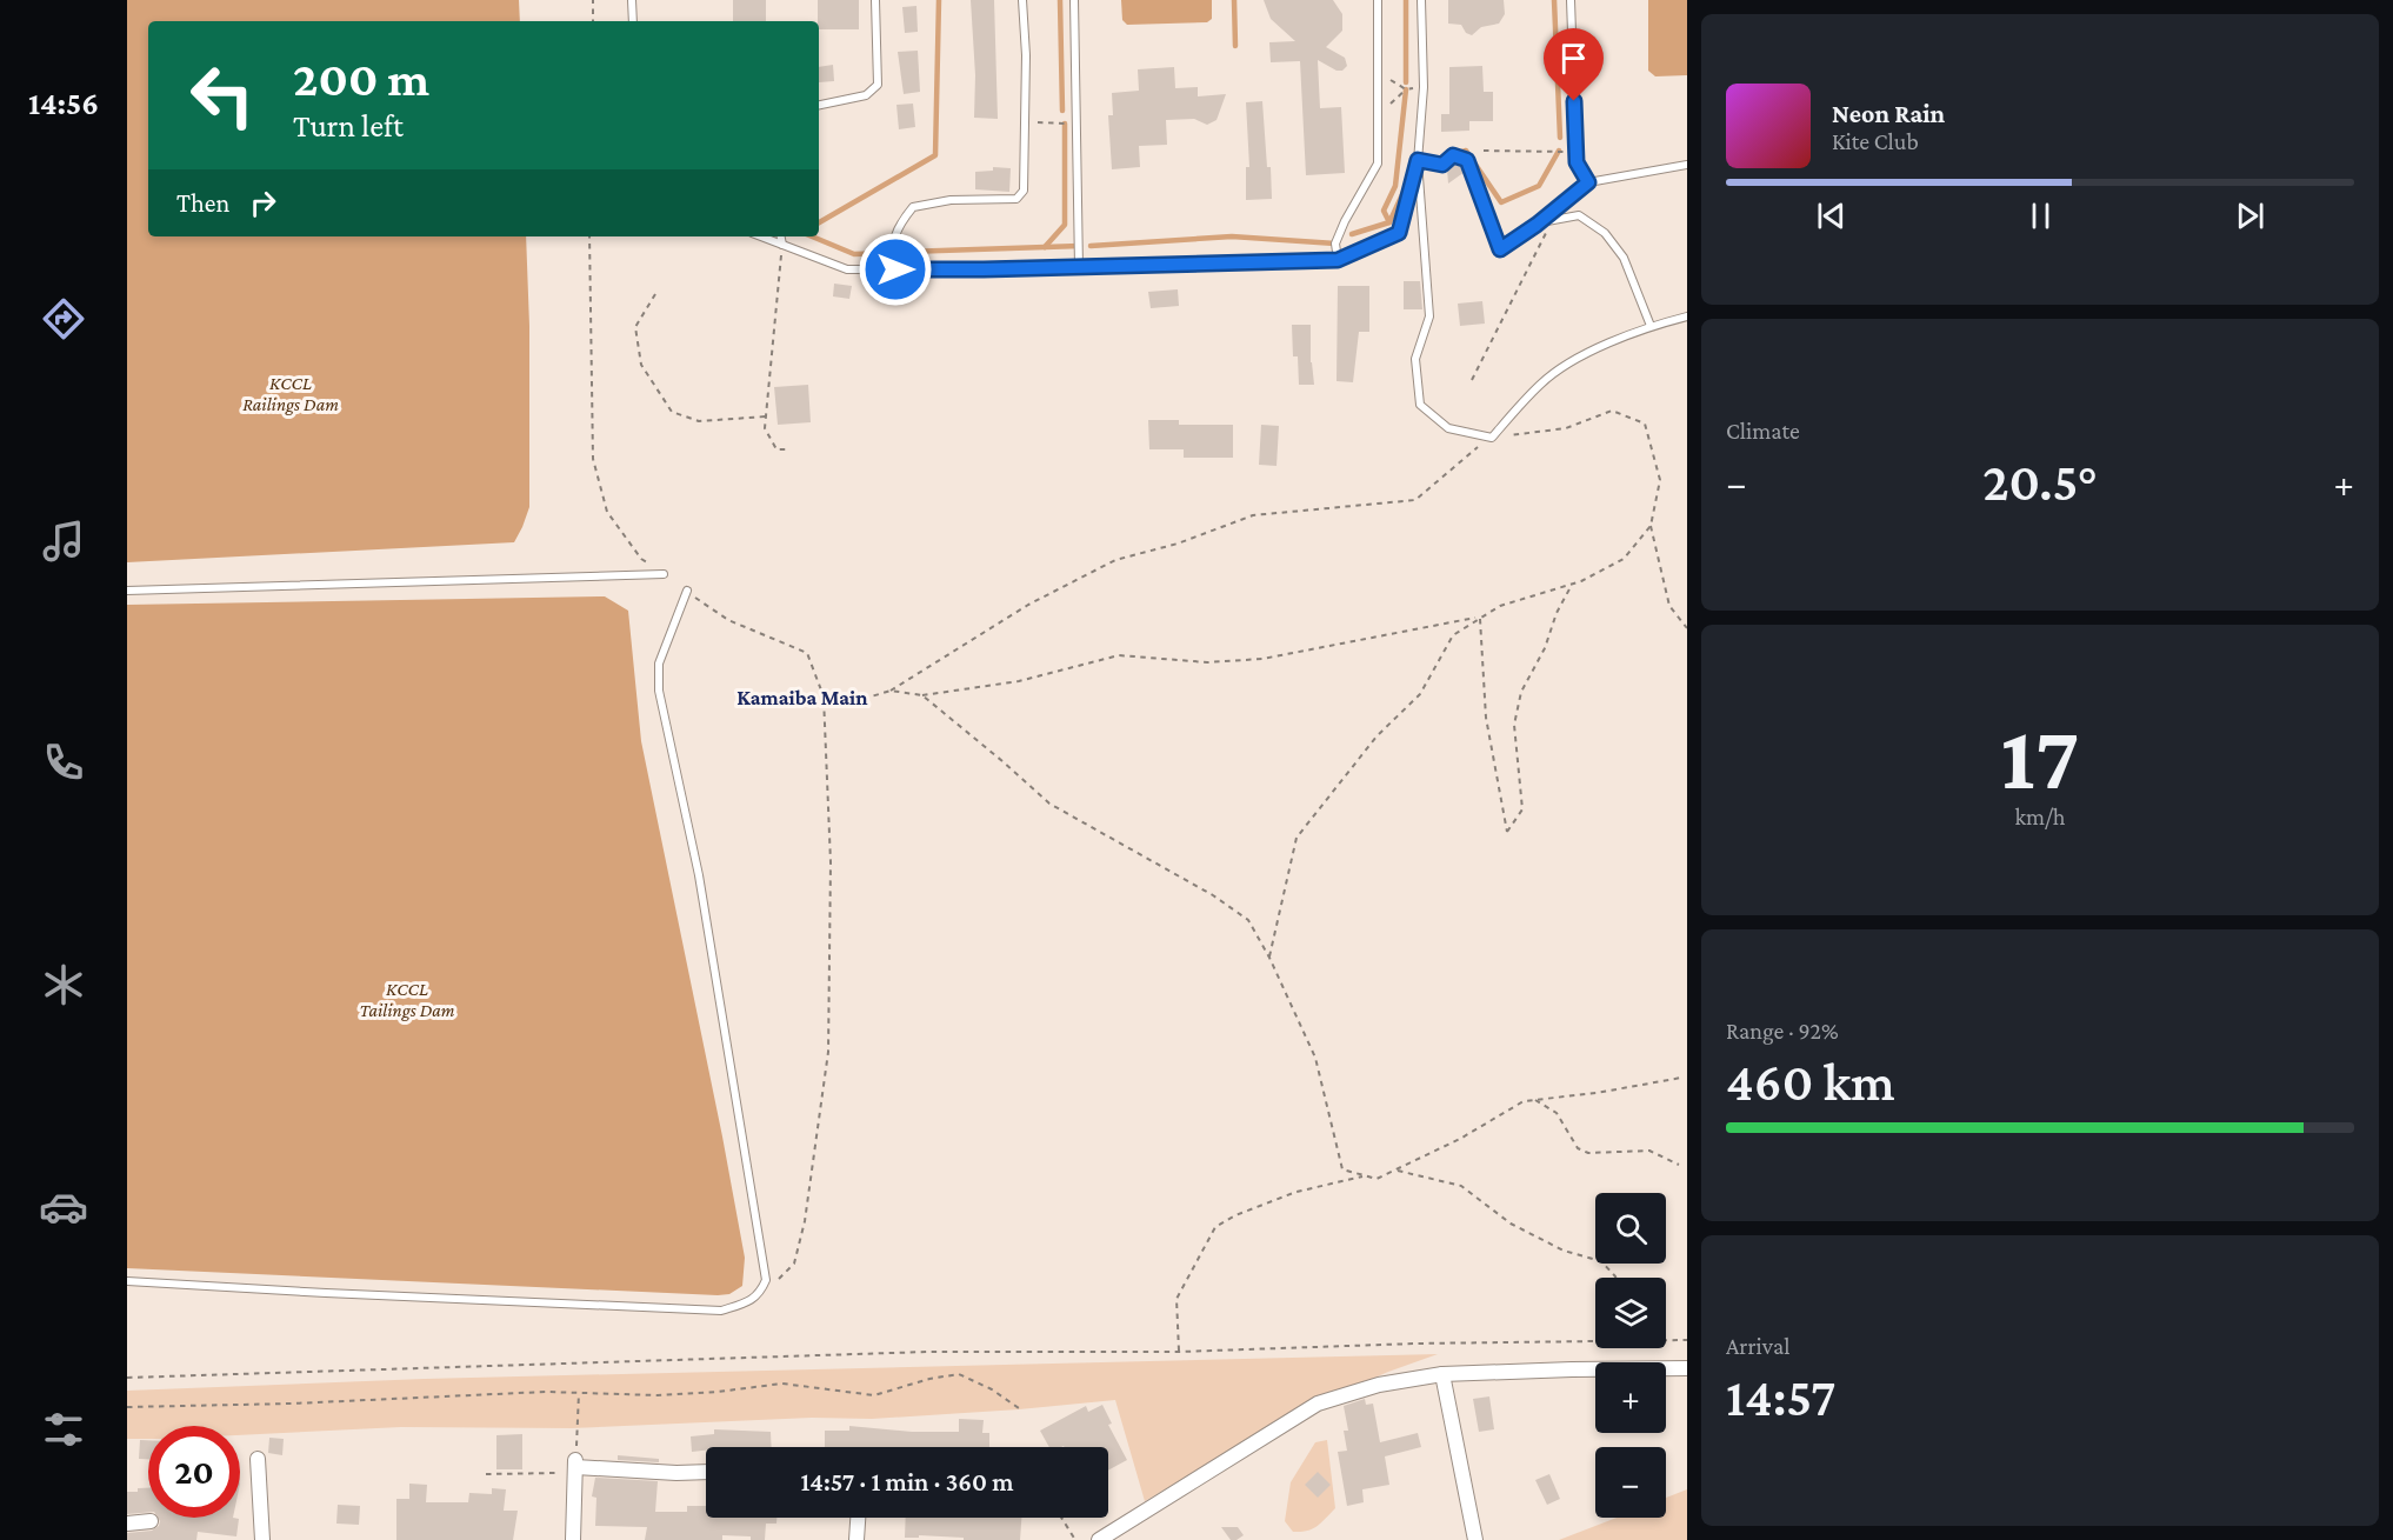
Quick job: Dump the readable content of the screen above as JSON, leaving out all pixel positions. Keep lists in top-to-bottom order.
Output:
{
  "districts": ["Kamaiba Main"],
  "water": ["KCCL Railings Dam", "KCCL Tailings Dam"],
  "page": {
    "tabs": "14:56",
    "turn": ["200 m", "Turn left"],
    "song": ["Neon Rain", "Kite Club"],
    "then": "Then",
    "tile": [
      "Climate",
      ["17", "km/h"],
      ["Range · 92%", "460 km"],
      ["Arrival", "14:57"]
    ],
    "heat": ["−", "20.5°", "+"],
    "map_buttons": ["+", "−"],
    "limit": "20",
    "trip": "14:57 · 1 min · 360 m"
  }
}
